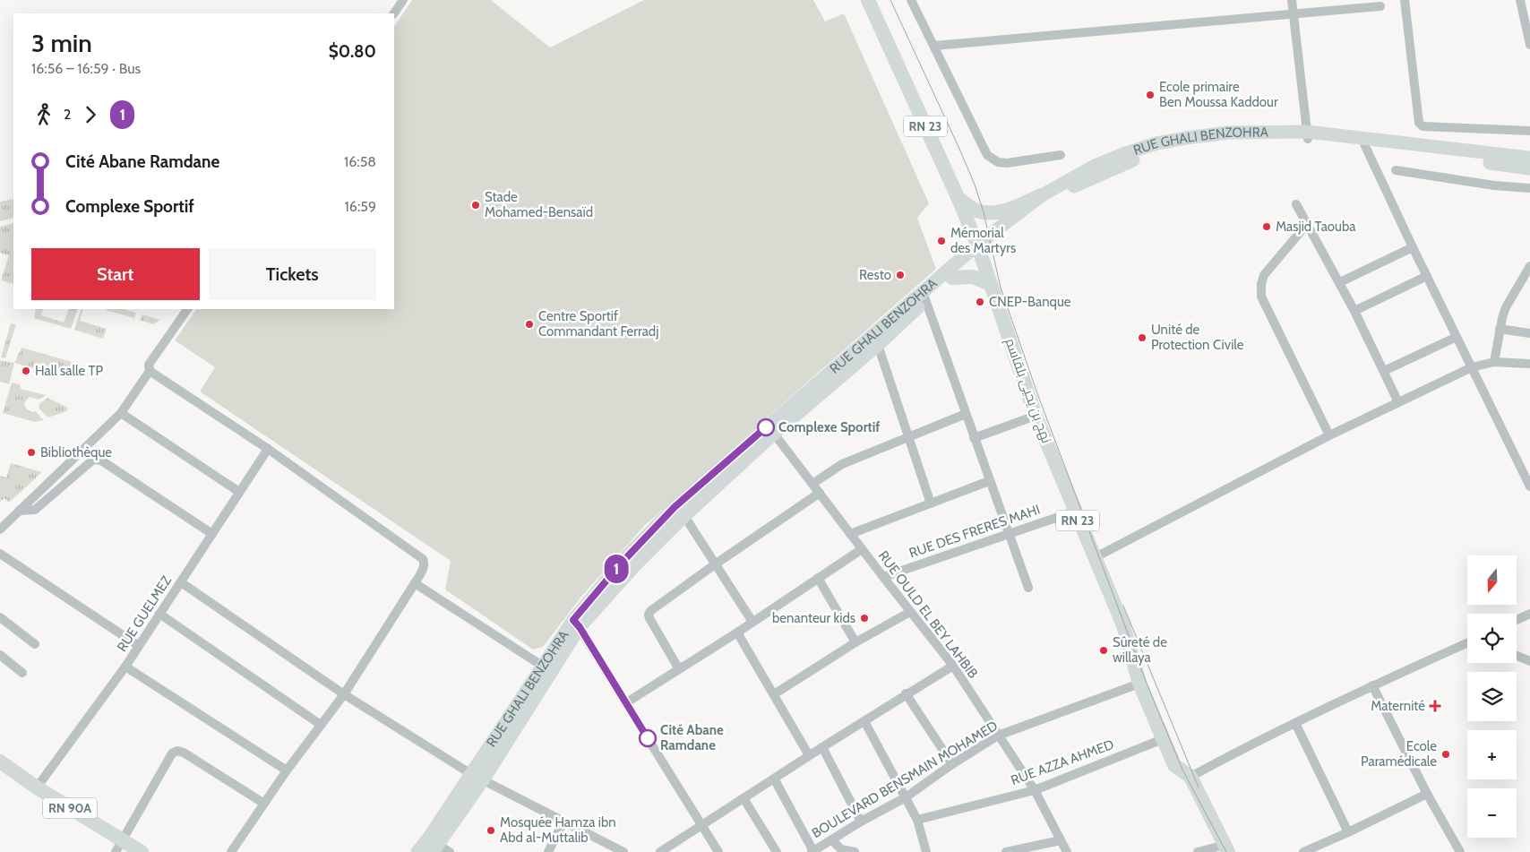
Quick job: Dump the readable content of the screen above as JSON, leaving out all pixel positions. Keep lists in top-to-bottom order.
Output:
{
  "streets": {
    "main road": [
      "RN 23",
      "RUE GHALI BENZOHRA",
      "نهج بن يحيى بلقاسم",
      "RN 90A"
    ],
    "street": [
      "RUE DES FRERES MAHI",
      "RUE GUELMEZ",
      "RUE OULD EL BEY LAHBIB",
      "RUE AZZA AHMED",
      "BOULEVARD BENSMAIN MOHAMED"
    ]
  },
  "crossings": [
    ["RUE GHALI BENZOHRA", "نهج بن يحيى بلقاسم"],
    ["RUE GHALI BENZOHRA", "RUE OULD EL BEY LAHBIB"],
    ["نهج بن يحيى بلقاسم", "RUE DES FRERES MAHI"],
    ["نهج بن يحيى بلقاسم", "RUE AZZA AHMED"],
    ["نهج بن يحيى بلقاسم", "BOULEVARD BENSMAIN MOHAMED"],
    ["RUE DES FRERES MAHI", "RUE OULD EL BEY LAHBIB"],
    ["RUE GUELMEZ", "RN 90A"],
    ["RUE OULD EL BEY LAHBIB", "RUE AZZA AHMED"],
    ["RUE OULD EL BEY LAHBIB", "BOULEVARD BENSMAIN MOHAMED"]
  ],
  "places": {
    "other": [
      "Ecole primaire Ben Moussa Kaddour",
      "Stade Mohamed-Bensaïd",
      "Masjid Taouba",
      "Mémorial des Martyrs",
      "Resto",
      "CNEP-Banque",
      "Centre Sportif Commandant Ferradj",
      "Unité de Protection Civile",
      "Hall salle TP",
      "Complexe Sportif",
      "Bibliothèque",
      "benanteur kids",
      "Sûreté de willaya",
      "Cité Abane Ramdane",
      "Ecole Paramédicale",
      "Mosquée Hamza ibn Abd al-Muttalib"
    ],
    "health": ["Maternité"]
  },
  "lines": ["bus line 1"],
  "north": "bottom",
  "page": {
    "on_map": "1",
    "heading": ["3 min", "16:56 – 16:59 · Bus", "$0.80"],
    "legs": ["2", "1"],
    "list": [
      {
        "name": "Cité Abane Ramdane",
        "value": "16:58"
      },
      {
        "name": "Complexe Sportif",
        "value": "16:59"
      }
    ],
    "buttons": ["Start", "Tickets"],
    "map_buttons": ["+", "−"]
  }
}
